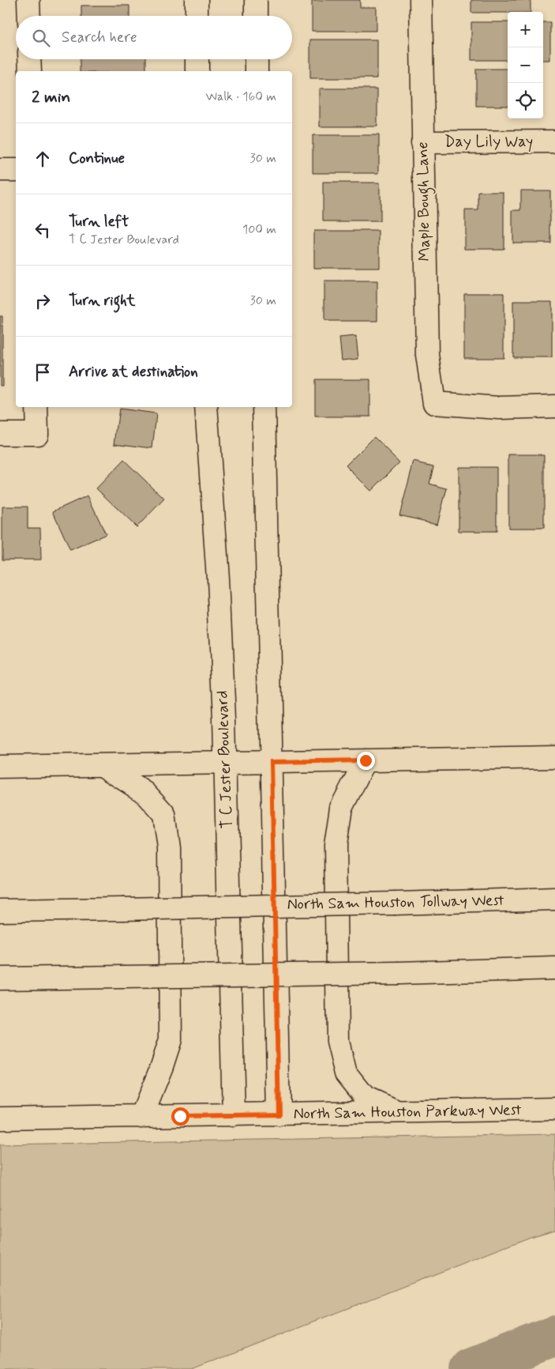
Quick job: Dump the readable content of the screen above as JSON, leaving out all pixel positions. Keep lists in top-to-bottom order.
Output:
{
  "streets": {
    "main road": [
      "Day Lily Way",
      "Maple Bough Lane",
      "T C Jester Boulevard",
      "North Sam Houston Tollway West",
      "North Sam Houston Parkway West"
    ]
  },
  "crossings": [
    ["Day Lily Way", "Maple Bough Lane"],
    ["T C Jester Boulevard", "North Sam Houston Parkway West"]
  ],
  "page": {
    "map_buttons": ["+", "−"],
    "search": "Search here",
    "heading": ["2 min", "Walk · 160 m"],
    "list": [
      ["Continue", "30 m"],
      ["Turn left", "T C Jester Boulevard", "100 m"],
      ["Turn right", "30 m"],
      "Arrive at destination"
    ]
  }
}
